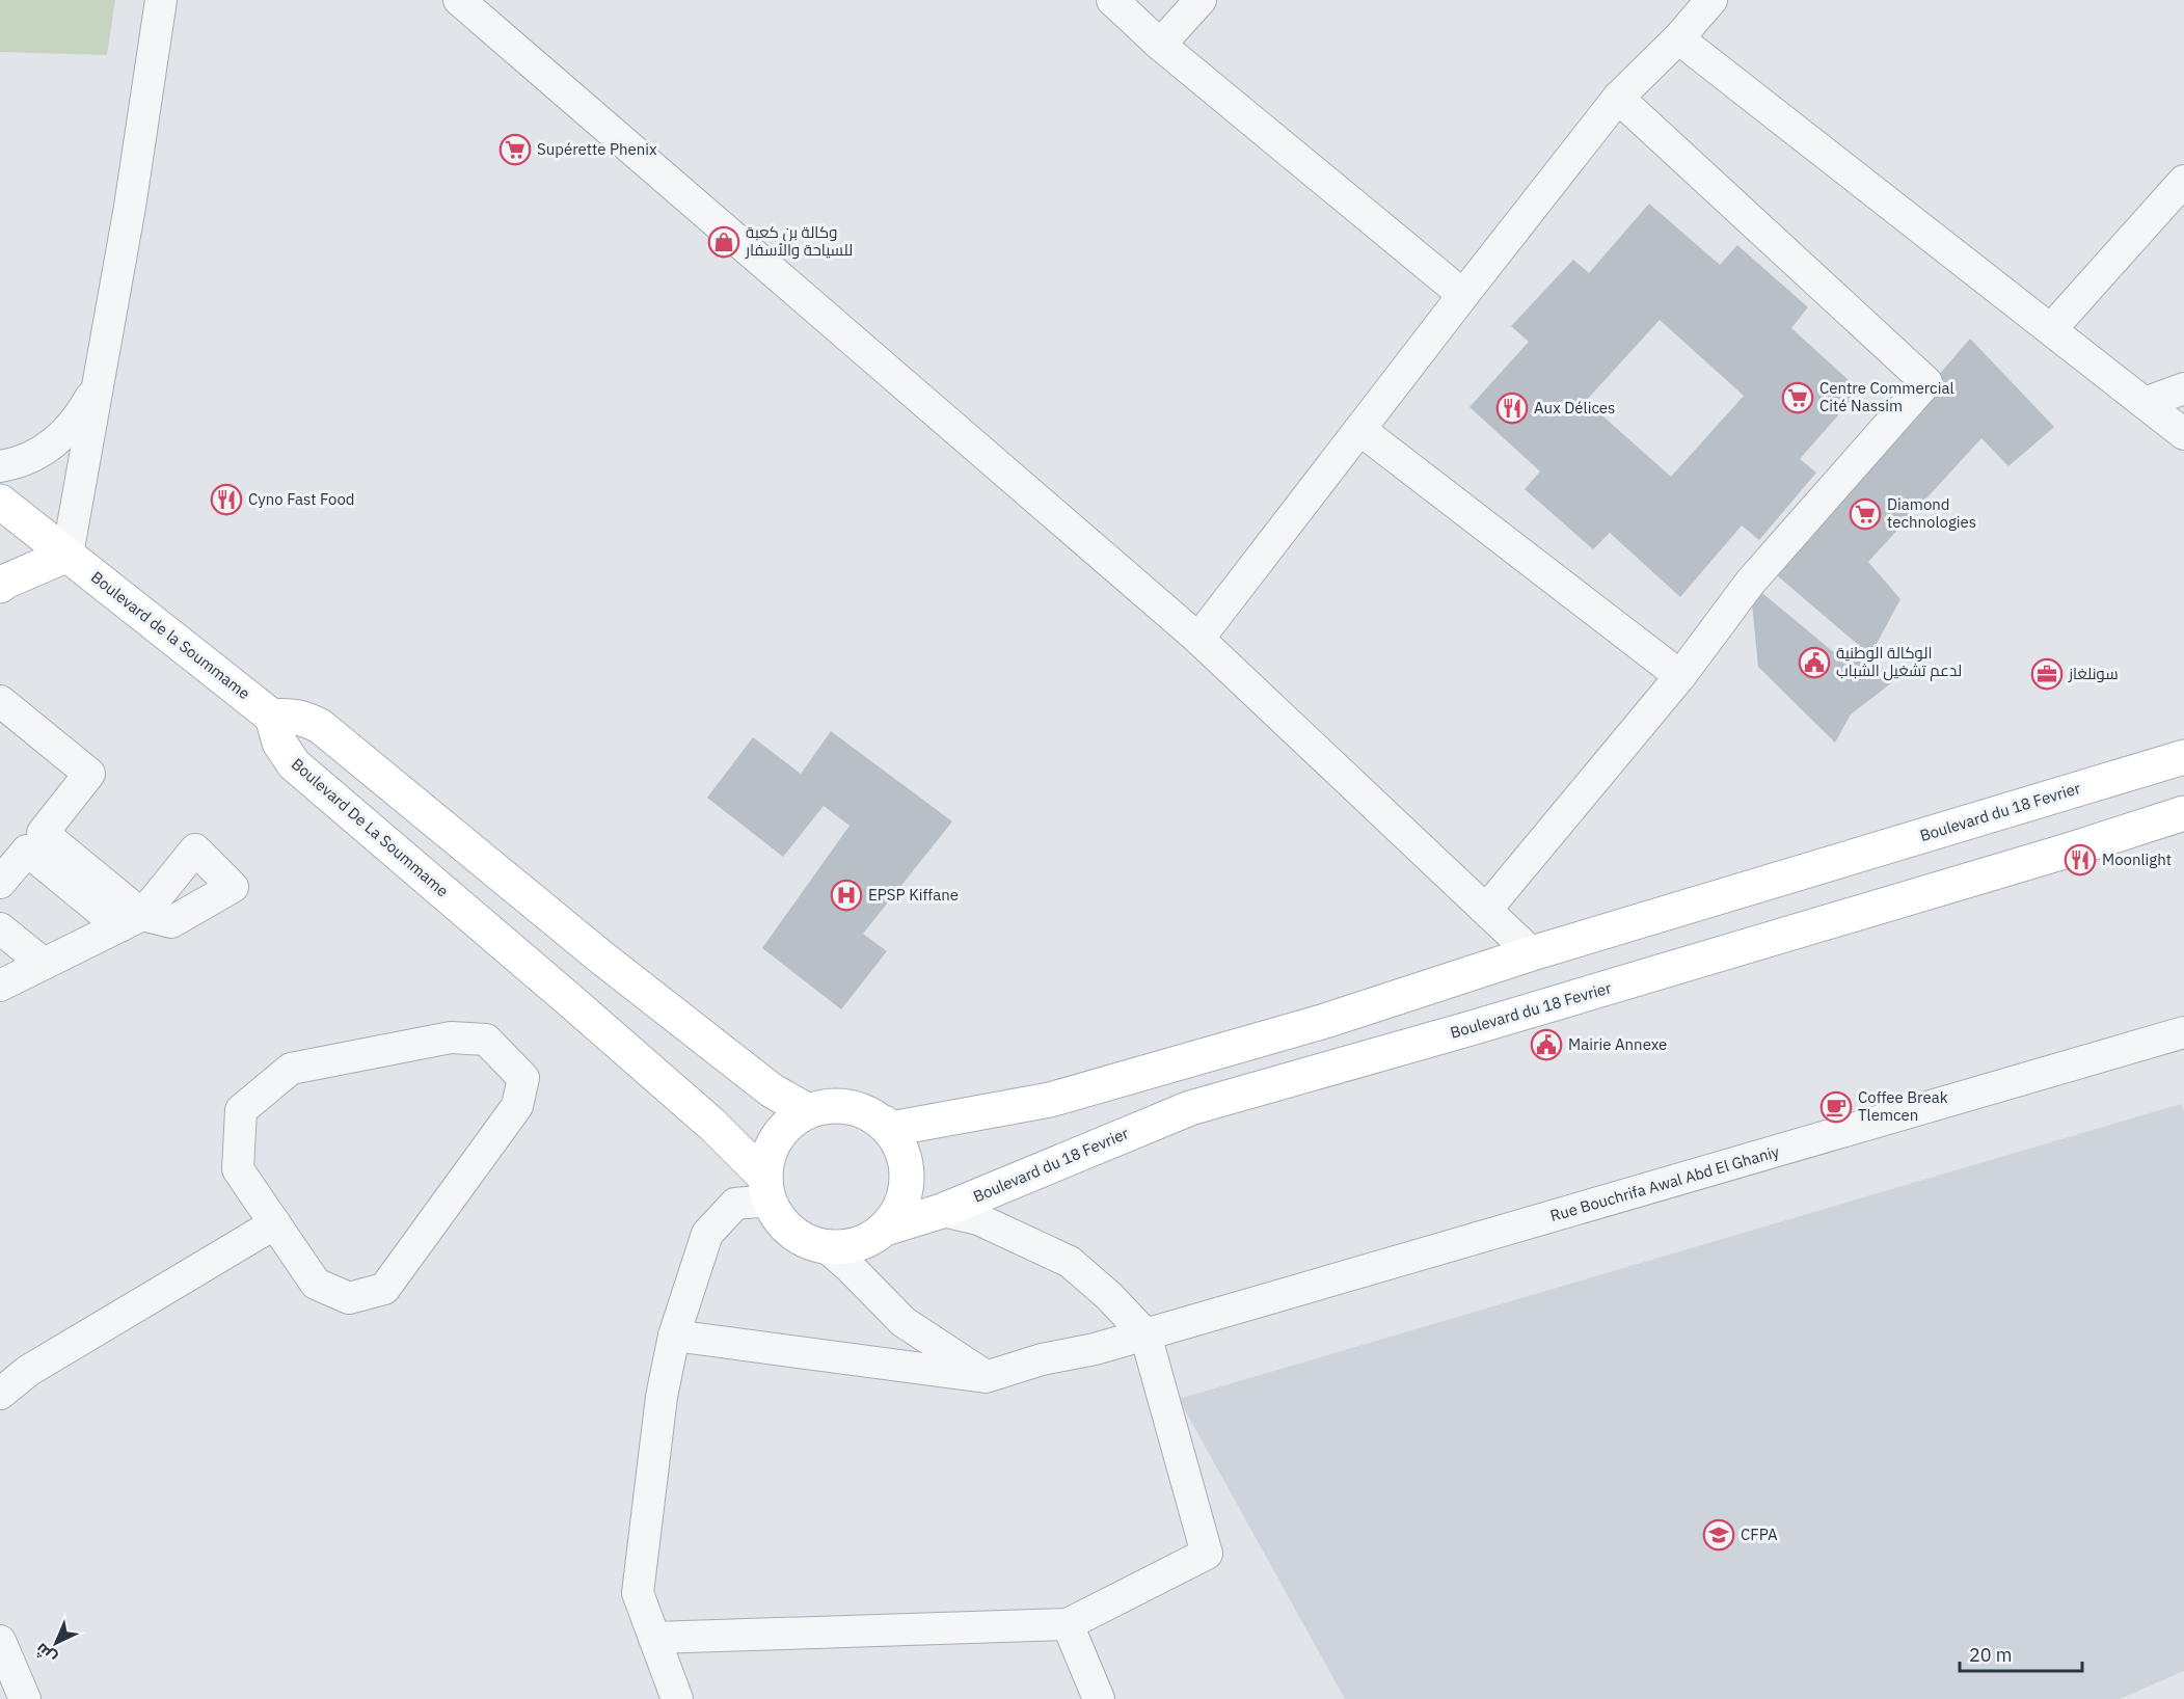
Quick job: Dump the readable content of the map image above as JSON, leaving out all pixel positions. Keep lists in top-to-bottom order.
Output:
{
  "streets": {
    "main road": ["Boulevard de la Soummame", "Boulevard du 18 Fevrier", "Boulevard De La Soummame"],
    "street": ["Rue Bouchrifa Awal Abd El Ghaniy"]
  },
  "crossings": [
    ["Boulevard de la Soummame", "Boulevard De La Soummame"],
    ["Boulevard du 18 Fevrier", "Boulevard De La Soummame"]
  ],
  "places": {
    "supermarket": ["Supérette Phenix", "Centre Commercial Cité Nassim", "Diamond technologies"],
    "shop": ["وكالة بن كعبة للسياحة والأسفار"],
    "restaurant": ["Aux Délices", "Cyno Fast Food", "Moonlight"],
    "public building": ["الوكالة الوطنية لدعم تشغيل الشباب", "Mairie Annexe"],
    "office": ["سونلغاز"],
    "hospital": ["EPSP Kiffane"],
    "cafe": ["Coffee Break Tlemcen"],
    "school or university": ["CFPA"]
  },
  "scale_bar": "20 m",
  "north": "bottom left"
}
